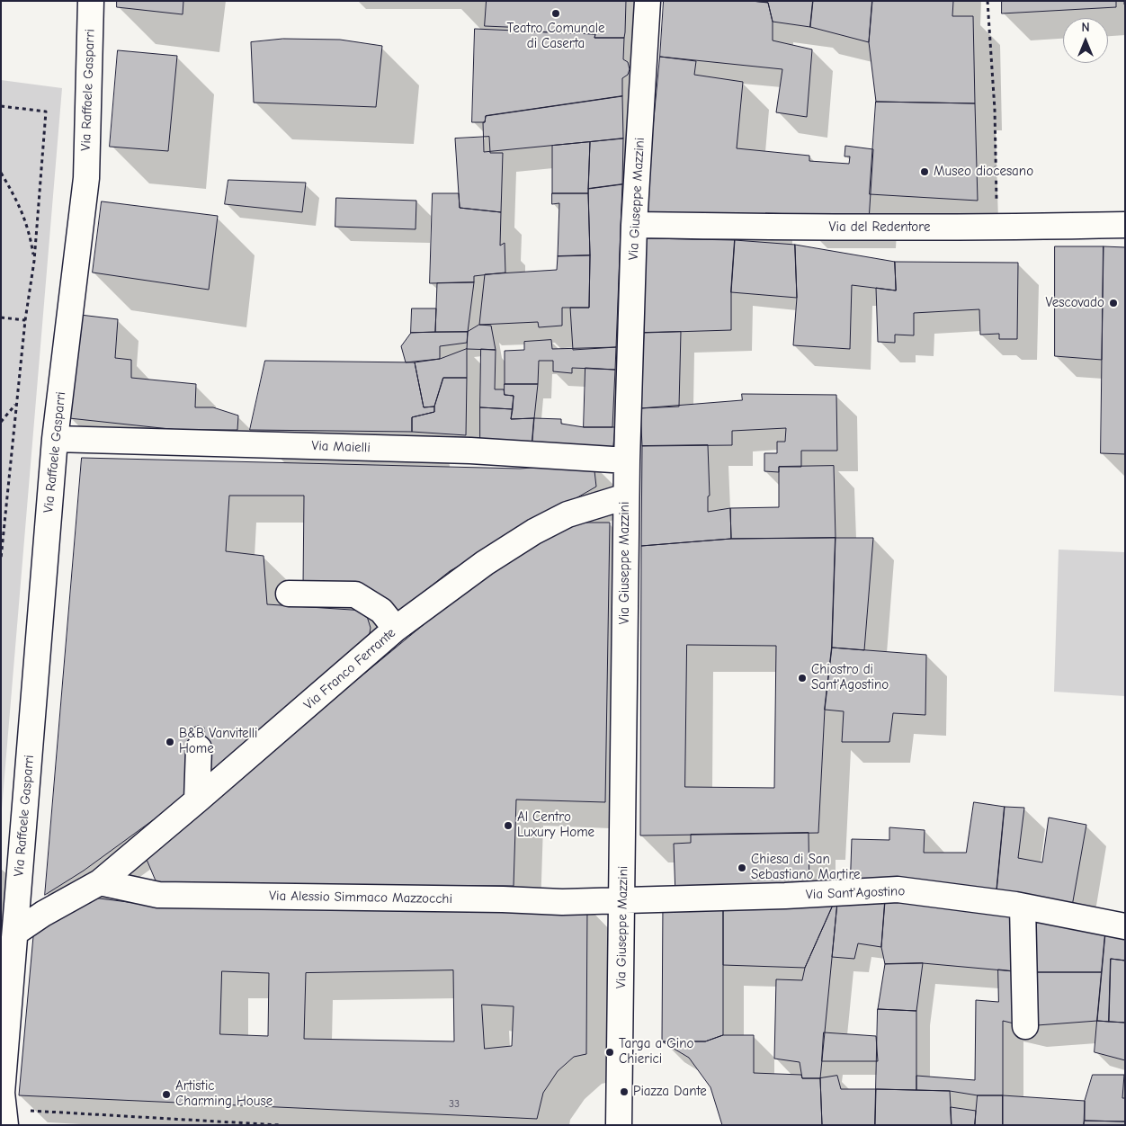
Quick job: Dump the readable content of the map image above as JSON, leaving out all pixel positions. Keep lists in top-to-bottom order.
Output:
{
  "streets": {
    "street": [
      "Via Raffaele Gasparri",
      "Via Giuseppe Mazzini",
      "Via del Redentore",
      "Via Maielli",
      "Via Franco Ferrante",
      "Via Sant'Agostino",
      "Via Alessio Simmaco Mazzocchi"
    ]
  },
  "crossings": [
    ["Via Raffaele Gasparri", "Via Maielli"],
    ["Via Raffaele Gasparri", "Via Franco Ferrante"],
    ["Via Giuseppe Mazzini", "Via del Redentore"],
    ["Via Giuseppe Mazzini", "Via Maielli"],
    ["Via Giuseppe Mazzini", "Via Franco Ferrante"],
    ["Via Giuseppe Mazzini", "Via Alessio Simmaco Mazzocchi"],
    ["Via Franco Ferrante", "Via Alessio Simmaco Mazzocchi"],
    ["Via Sant'Agostino", "Via Alessio Simmaco Mazzocchi"]
  ],
  "places": [
    "Teatro Comunale di Caserta",
    "Museo diocesano",
    "Vescovado",
    "Chiostro di Sant'Agostino",
    "B&B Vanvitelli Home",
    "Al Centro Luxury Home",
    "Chiesa di San Sebastiano Martire",
    "Targa a Gino Chierici",
    "Piazza Dante",
    "Artistic Charming House"
  ],
  "house_numbers": ["33"],
  "north": "top"
}
